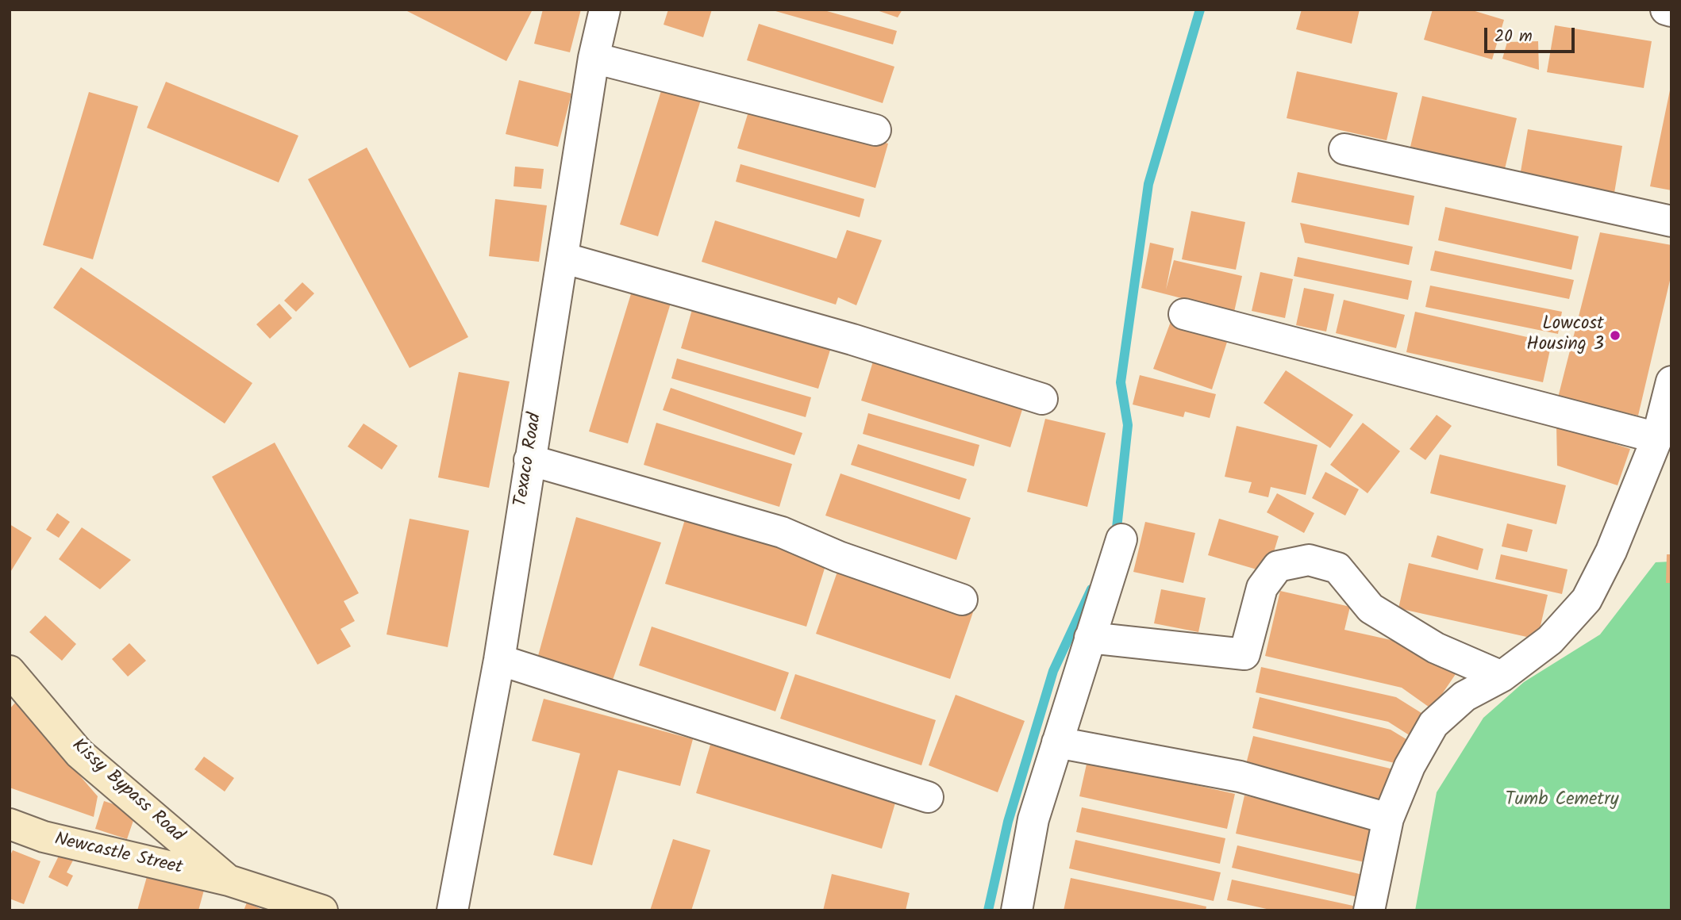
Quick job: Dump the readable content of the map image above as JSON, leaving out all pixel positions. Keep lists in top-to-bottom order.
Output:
{
  "streets": {
    "main road": ["Kissy Bypass Road", "Newcastle Street"],
    "street": ["Texaco Road"]
  },
  "crossings": [
    ["Kissy Bypass Road", "Newcastle Street"]
  ],
  "parks": ["Tumb Cemetry"],
  "places": ["Lowcost Housing 3"],
  "scale_bar": "20 m"
}
